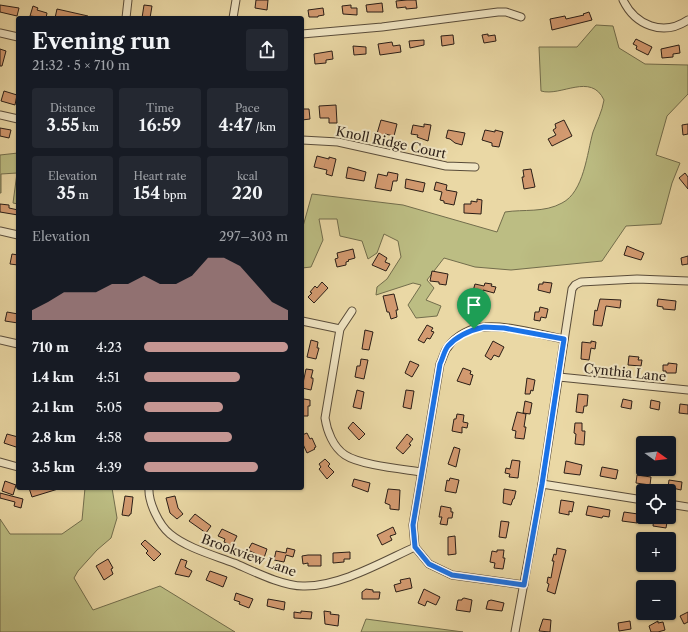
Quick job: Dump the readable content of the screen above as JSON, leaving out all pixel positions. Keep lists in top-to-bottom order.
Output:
{
  "streets": {
    "street": ["Knoll Ridge Court", "Cynthia Lane", "Brookview Lane"]
  },
  "north": "right",
  "page": {
    "heading": ["Evening run", "21:32 · 5 × 710 m"],
    "stats": [
      ["Distance", "3.55 km"],
      ["Time", "16:59"],
      ["Pace", "4:47 /km"],
      ["Elevation", "35 m"],
      ["Heart rate", "154 bpm"],
      ["kcal", "220"]
    ],
    "chart": ["Elevation", "297–303 m"],
    "list": [
      {
        "name": "710 m",
        "note": "4:23"
      },
      {
        "name": "1.4 km",
        "note": "4:51"
      },
      {
        "name": "2.1 km",
        "note": "5:05"
      },
      {
        "name": "2.8 km",
        "note": "4:58"
      },
      {
        "name": "3.5 km",
        "note": "4:39"
      }
    ],
    "map_buttons": ["+", "−"]
  }
}
